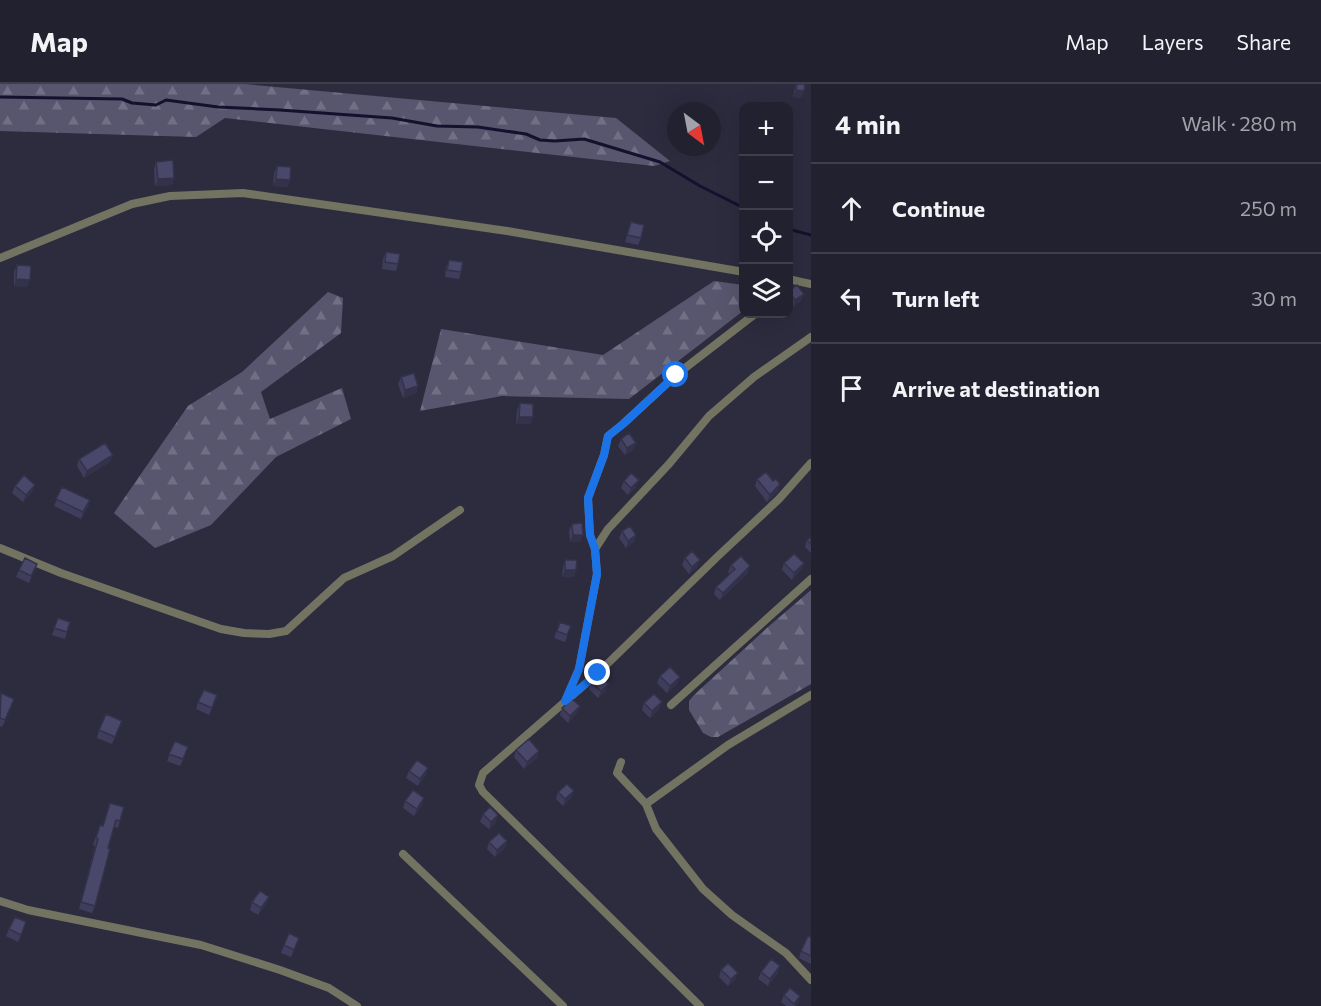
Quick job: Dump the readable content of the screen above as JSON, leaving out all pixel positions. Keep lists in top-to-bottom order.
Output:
{
  "north": "bottom right",
  "page": {
    "header": "Map",
    "nav": ["Map", "Layers", "Share"],
    "heading": ["4 min", "Walk · 280 m"],
    "map_buttons": ["+", "−"],
    "list": [
      ["Continue", "250 m"],
      ["Turn left", "30 m"],
      "Arrive at destination"
    ]
  }
}
